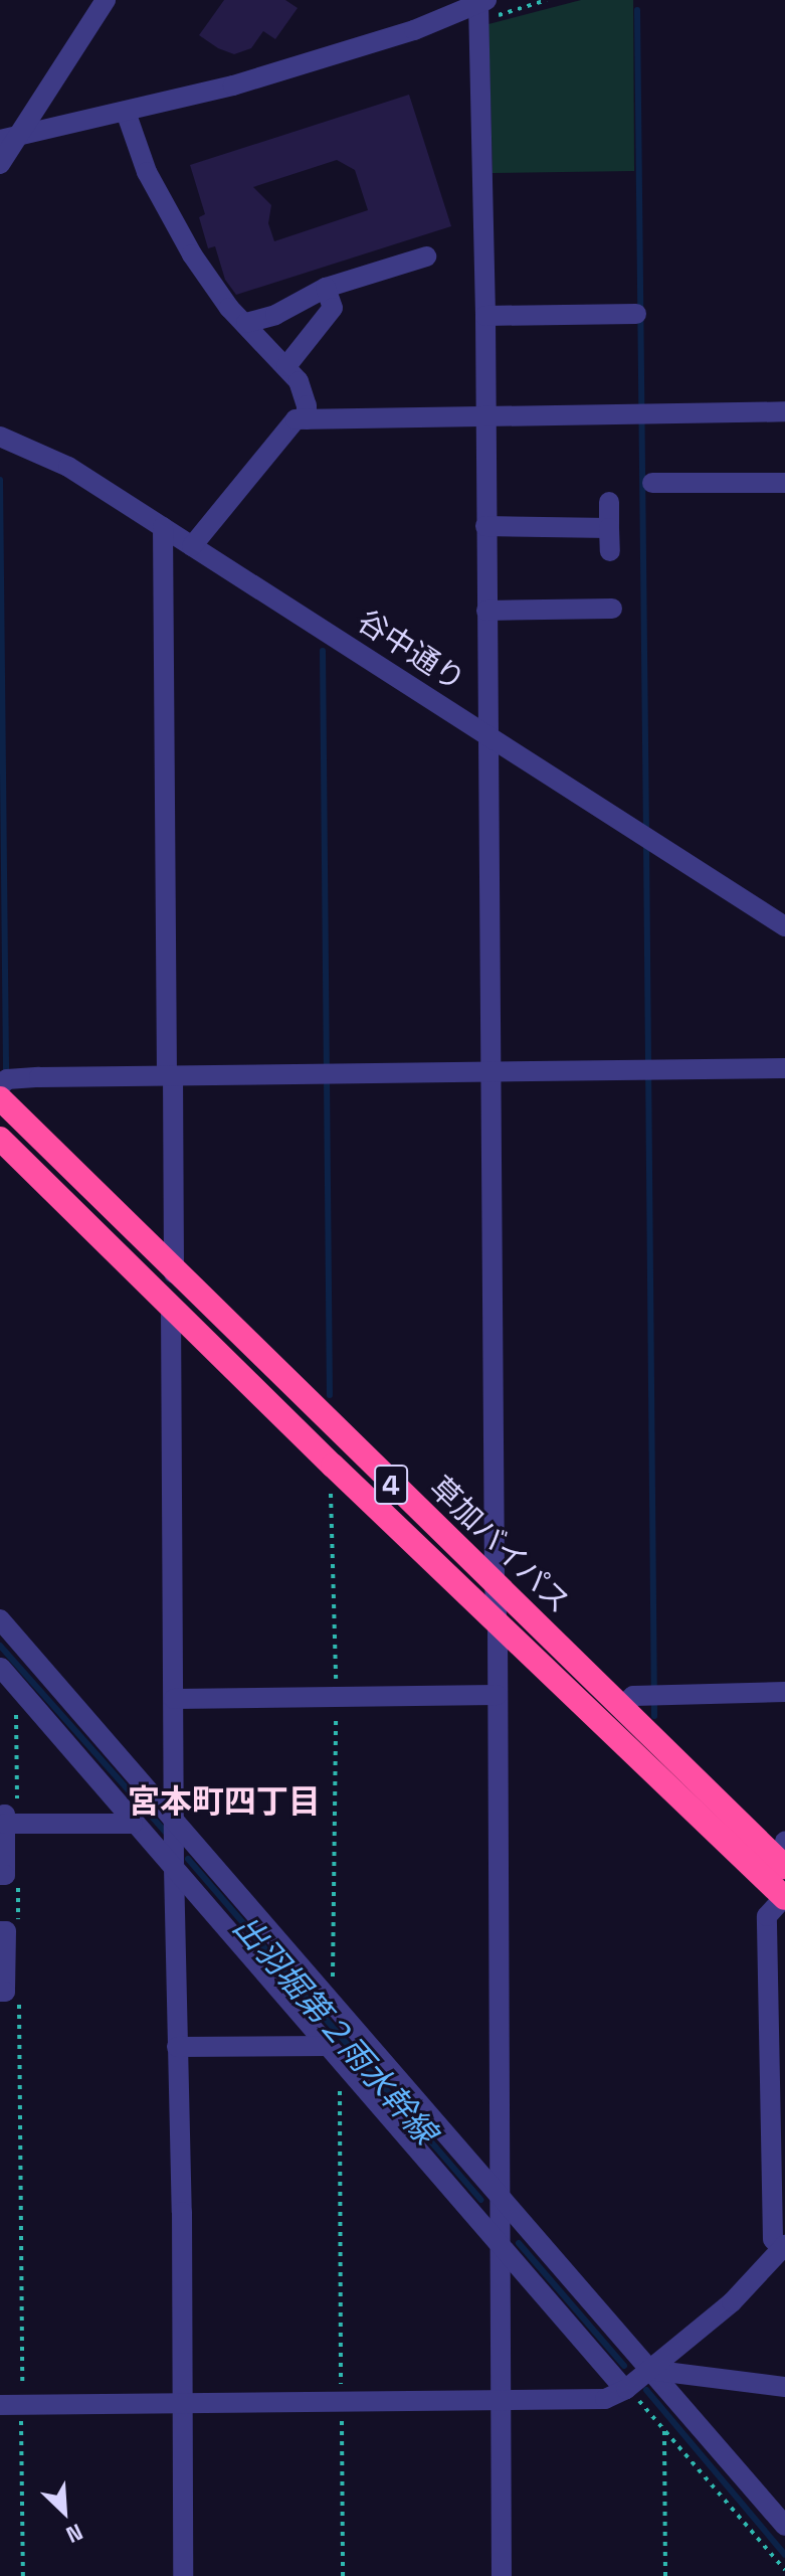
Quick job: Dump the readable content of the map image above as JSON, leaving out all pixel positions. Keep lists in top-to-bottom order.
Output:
{
  "streets": {
    "highway": ["4", "草加バイパス"],
    "street": ["谷中通り"]
  },
  "districts": ["宮本町四丁目"],
  "water": ["出羽堀第２雨水幹線"],
  "north": "bottom right"
}
